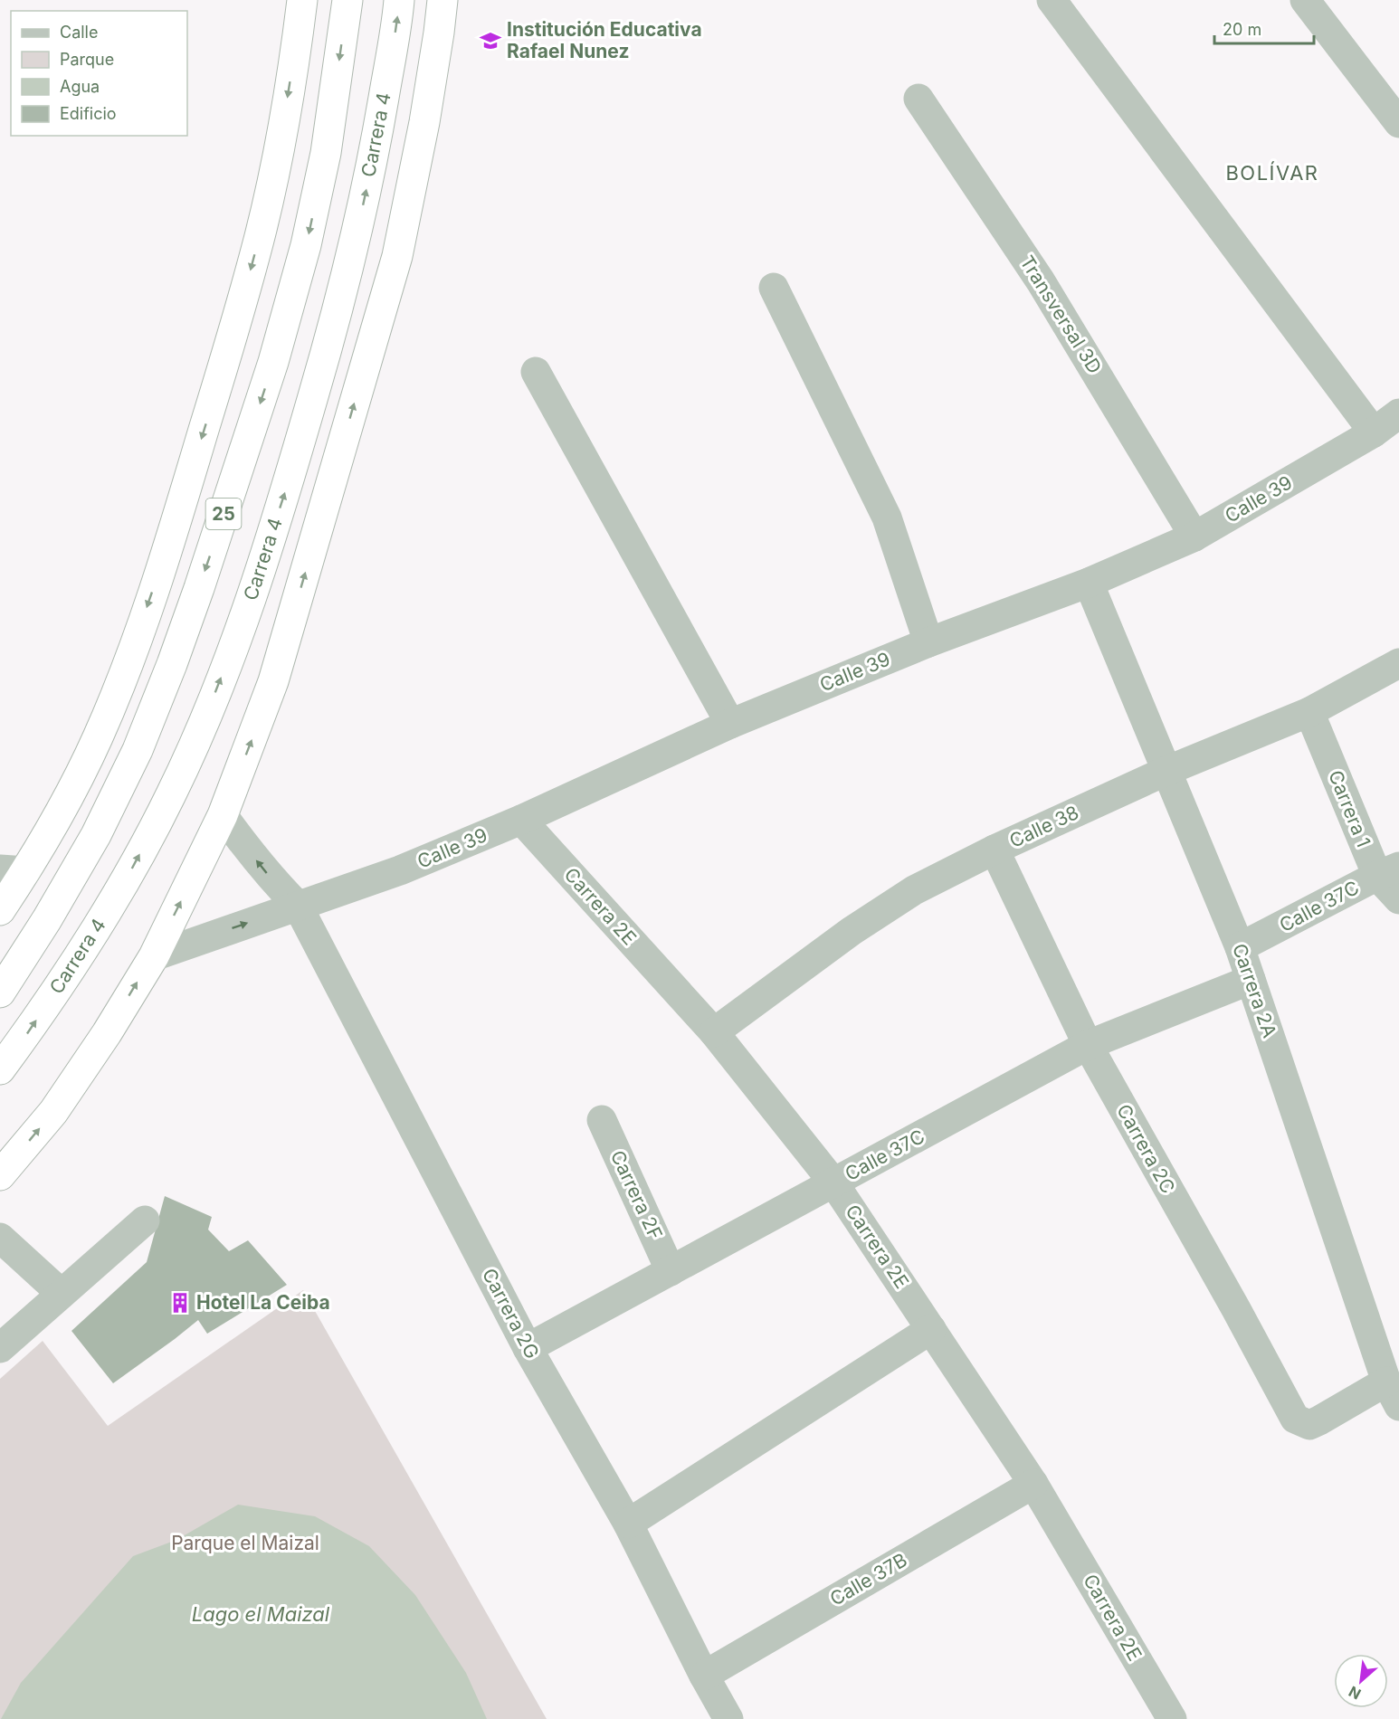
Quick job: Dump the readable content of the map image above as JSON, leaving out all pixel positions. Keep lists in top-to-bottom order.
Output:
{
  "streets": {
    "highway": ["Carrera 4", "25"],
    "street": [
      "Transversal 3D",
      "Calle 39",
      "Carrera 1",
      "Calle 38",
      "Carrera 2E",
      "Calle 37C",
      "Carrera 2A",
      "Carrera 2C",
      "Carrera 2F",
      "Carrera 2G",
      "Calle 37B"
    ]
  },
  "crossings": [
    ["Transversal 3D", "Calle 39"],
    ["Calle 39", "Carrera 2E"],
    ["Calle 39", "Carrera 2A"],
    ["Calle 39", "Carrera 2G"],
    ["Carrera 1", "Calle 38"],
    ["Carrera 1", "Calle 37C"],
    ["Calle 38", "Carrera 2E"],
    ["Calle 38", "Carrera 2A"],
    ["Calle 38", "Carrera 2C"],
    ["Carrera 2E", "Calle 37C"],
    ["Carrera 2E", "Calle 37B"],
    ["Calle 37C", "Carrera 2A"],
    ["Calle 37C", "Carrera 2C"],
    ["Calle 37C", "Carrera 2F"],
    ["Calle 37C", "Carrera 2G"],
    ["Carrera 2A", "Carrera 2C"],
    ["Carrera 2G", "Calle 37B"]
  ],
  "districts": ["BOLÍVAR"],
  "water": ["Lago el Maizal"],
  "parks": ["Parque el Maizal"],
  "places": {
    "school or university": ["Institución Educativa Rafael Nunez"],
    "building": ["Hotel La Ceiba"]
  },
  "legend": [
    "Calle",
    "Parque",
    "Agua",
    "Edificio"
  ],
  "scale_bar": "20 m",
  "north": "bottom left"
}
